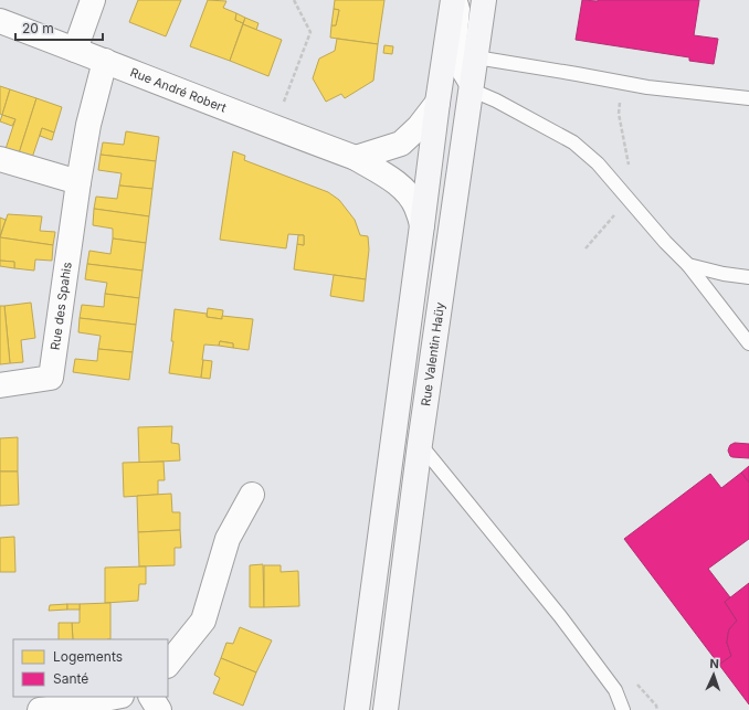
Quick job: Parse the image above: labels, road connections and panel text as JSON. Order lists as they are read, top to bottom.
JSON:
{
  "streets": {
    "street": ["Rue André Robert", "Rue des Spahis", "Rue Valentin Haüy"]
  },
  "crossings": [
    ["Rue André Robert", "Rue des Spahis"]
  ],
  "legend": ["Logements", "Santé"],
  "scale_bar": "20 m",
  "north": "top"
}
